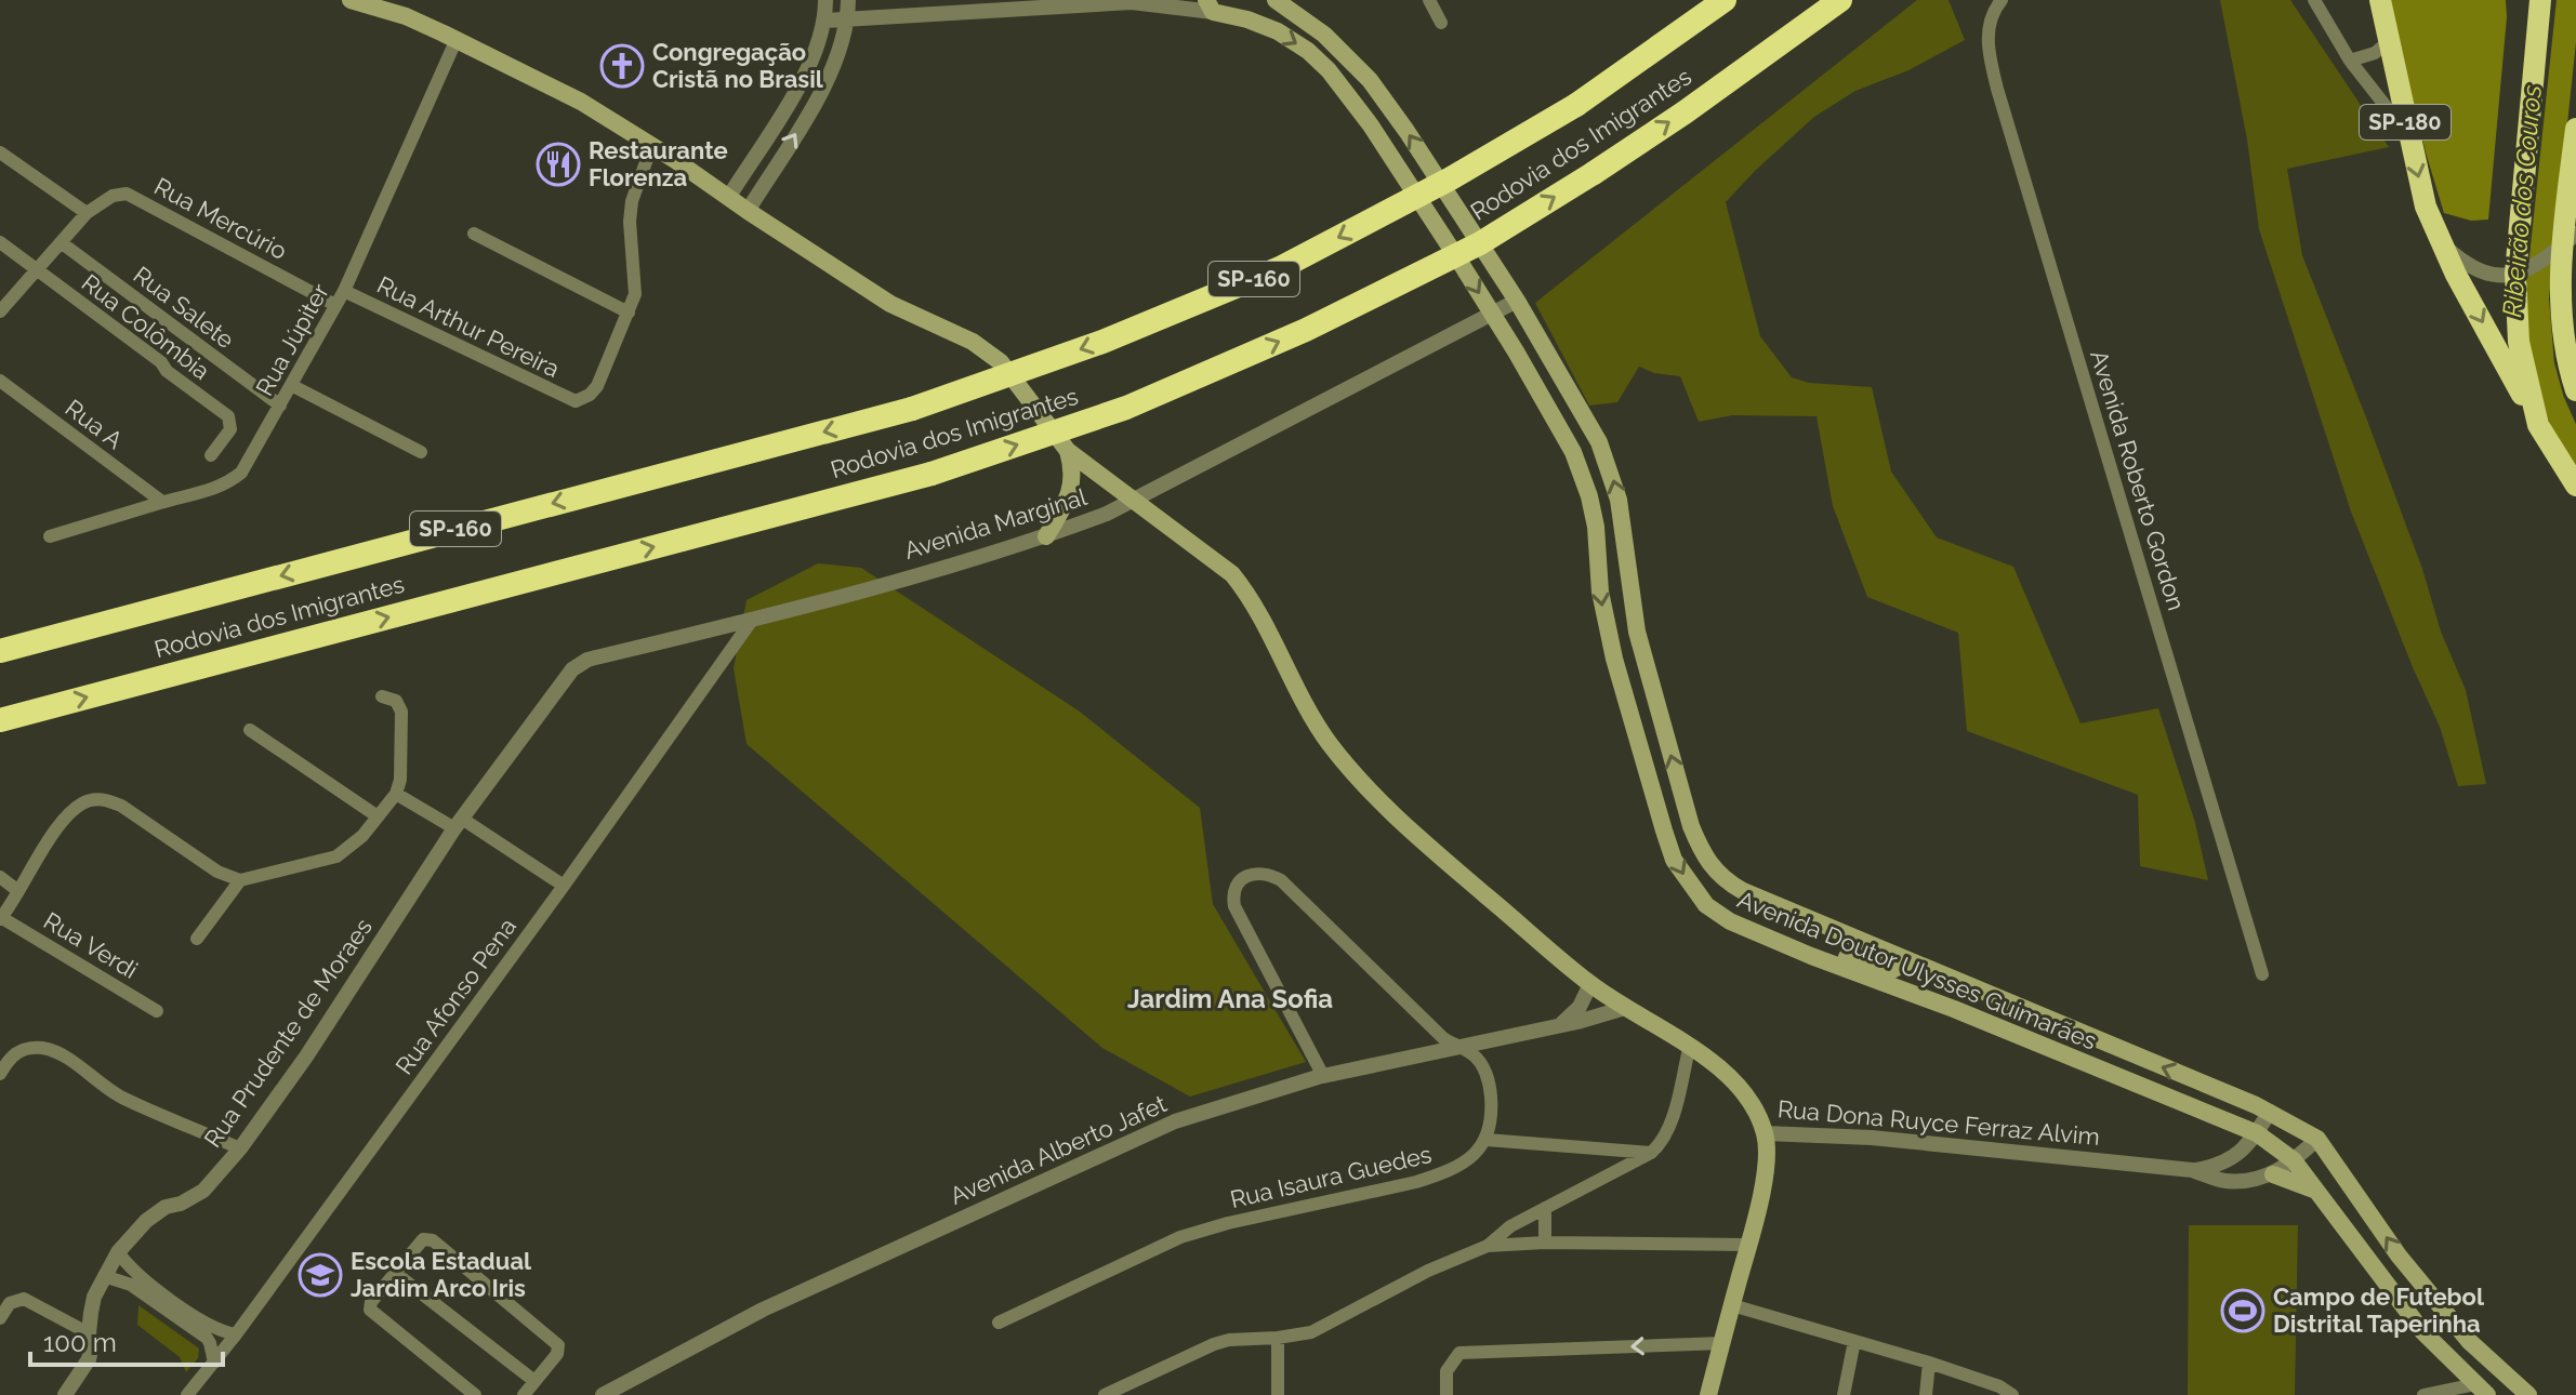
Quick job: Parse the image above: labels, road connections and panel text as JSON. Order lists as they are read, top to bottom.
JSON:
{
  "streets": {
    "highway": ["SP-180", "Rodovia dos Imigrantes", "SP-160"],
    "main road": ["Avenida Doutor Ulysses Guimarães", "Rua Dona Ruyce Ferraz Alvim"],
    "street": [
      "Rua Mercúrio",
      "Rua Salete",
      "Rua Colômbia",
      "Rua Arthur Pereira",
      "Rua Júpiter",
      "Rua A",
      "Avenida Roberto Gordon",
      "Avenida Marginal",
      "Rua Verdi",
      "Rua Afonso Pena",
      "Rua Prudente de Moraes",
      "Avenida Alberto Jafet",
      "Rua Isaura Guedes"
    ]
  },
  "crossings": [
    ["Rua Mercúrio", "Rua Júpiter"],
    ["Rua Salete", "Rua Júpiter"],
    ["Rua Arthur Pereira", "Rua Júpiter"],
    ["Rua Júpiter", "Rua A"],
    ["Rua Júpiter", "Rua Dona Ruyce Ferraz Alvim"],
    ["Avenida Marginal", "Avenida Doutor Ulysses Guimarães"],
    ["Avenida Marginal", "Rua Afonso Pena"],
    ["Avenida Marginal", "Rua Prudente de Moraes"],
    ["Avenida Marginal", "Rua Dona Ruyce Ferraz Alvim"],
    ["Avenida Doutor Ulysses Guimarães", "Rua Dona Ruyce Ferraz Alvim"],
    ["Rua Dona Ruyce Ferraz Alvim", "Avenida Alberto Jafet"]
  ],
  "districts": ["Jardim Ana Sofia"],
  "water": ["Ribeirão dos Couros"],
  "places": {
    "church": ["Congregação Cristã no Brasil"],
    "restaurant": ["Restaurante Florenza"],
    "school or university": ["Escola Estadual Jardim Arco Iris"],
    "sports": ["Campo de Futebol Distrital Taperinha"]
  },
  "scale_bar": "100 m"
}
